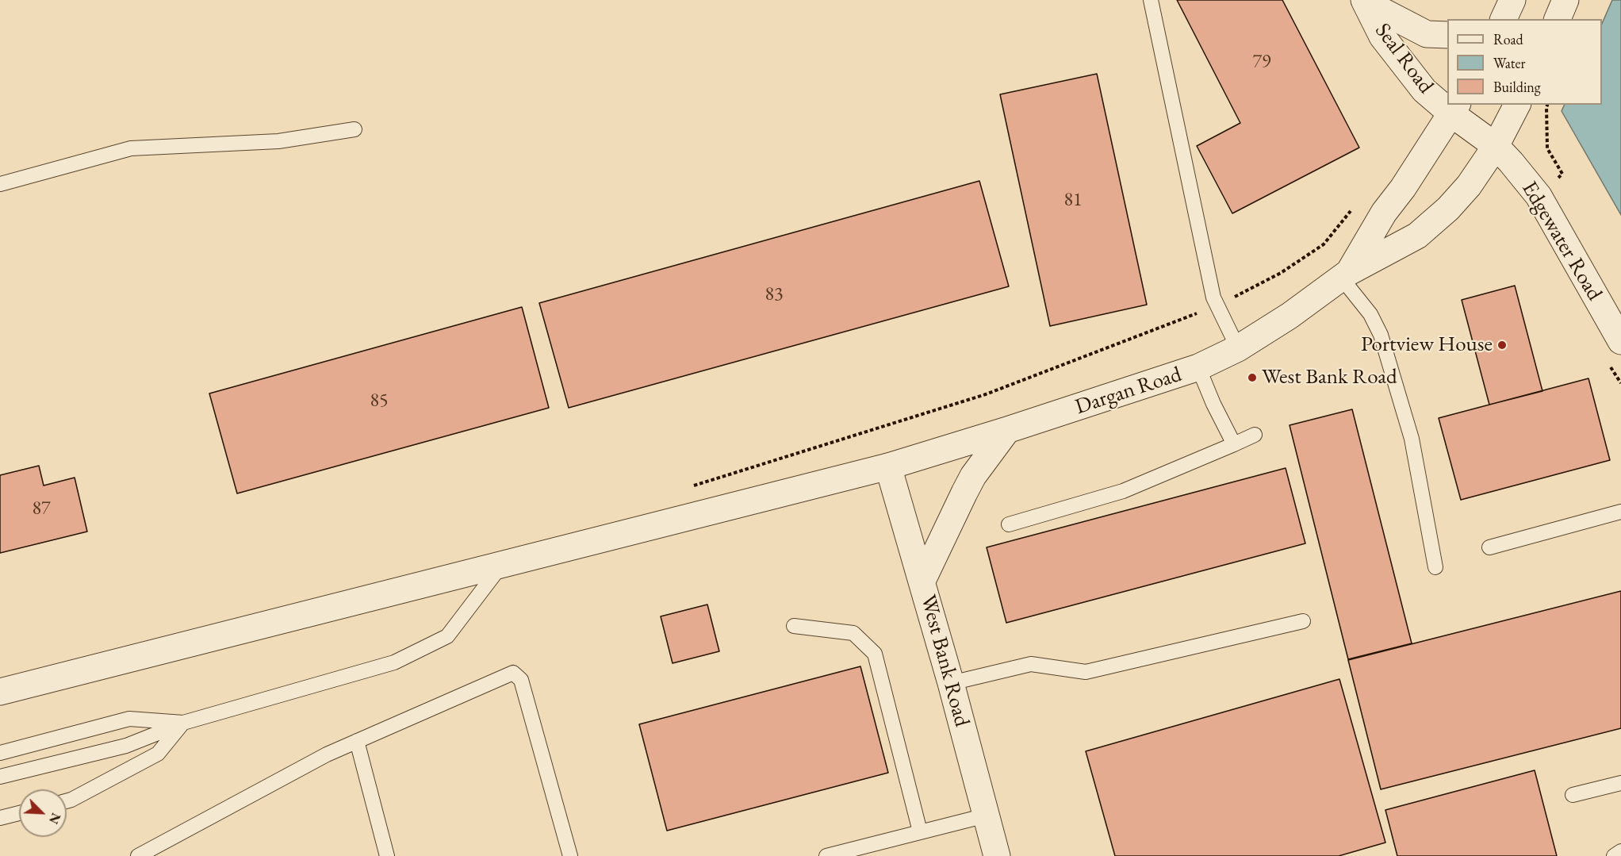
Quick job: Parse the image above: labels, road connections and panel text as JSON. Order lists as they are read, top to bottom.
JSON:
{
  "streets": {
    "street": [
      "Seal Road",
      "Edgewater Road",
      "Dargan Road",
      "West Bank Road"
    ]
  },
  "crossings": [
    ["Seal Road", "Edgewater Road"],
    ["Seal Road", "Dargan Road"],
    ["Edgewater Road", "Dargan Road"],
    ["Dargan Road", "West Bank Road"]
  ],
  "places": ["Portview House", "West Bank Road"],
  "house_numbers": [
    "79",
    "81",
    "83",
    "85",
    "87"
  ],
  "legend": ["Road", "Water", "Building"],
  "north": "bottom right"
}
